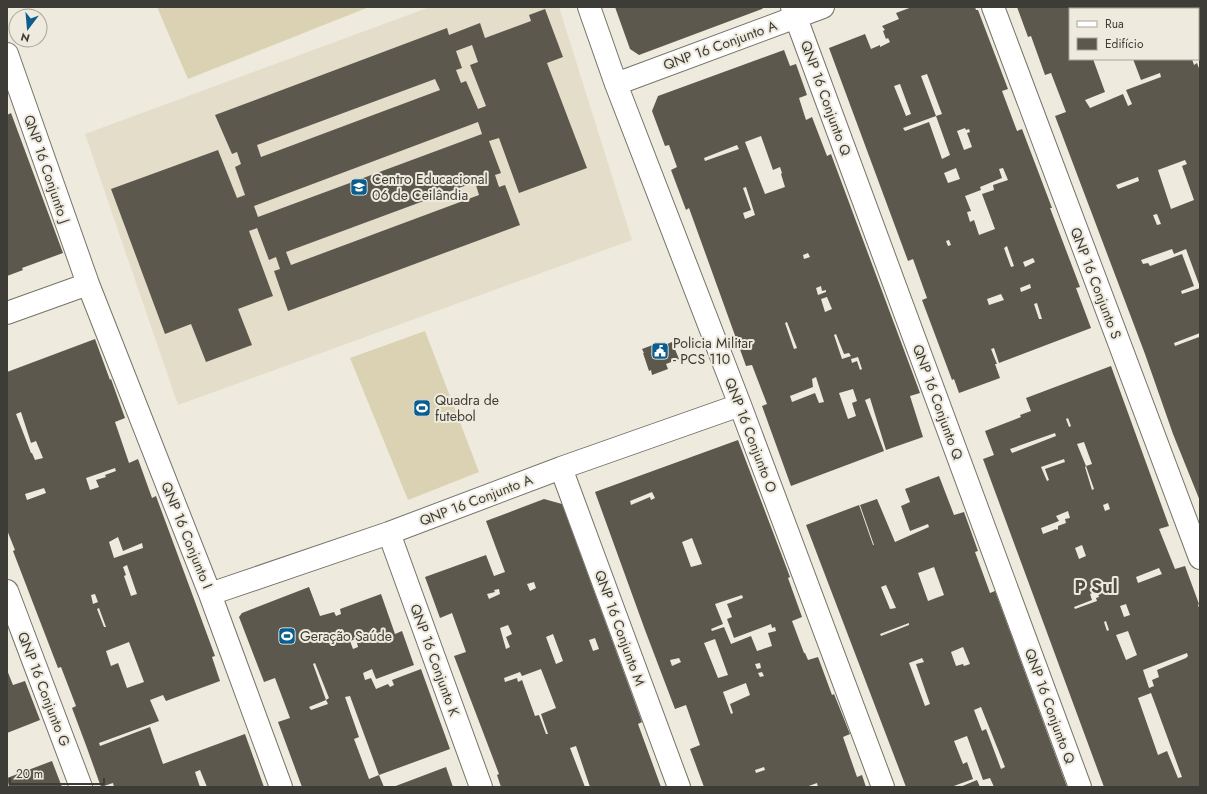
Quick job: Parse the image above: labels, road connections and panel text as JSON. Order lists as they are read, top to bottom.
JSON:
{
  "streets": {
    "street": [
      "QNP 16 Conjunto A",
      "QNP 16 Conjunto Q",
      "QNP 16 Conjunto J",
      "QNP 16 Conjunto S",
      "QNP 16 Conjunto O",
      "QNP 16 Conjunto I",
      "QNP 16 Conjunto M",
      "QNP 16 Conjunto K",
      "QNP 16 Conjunto G"
    ]
  },
  "crossings": [
    ["QNP 16 Conjunto A", "QNP 16 Conjunto Q"],
    ["QNP 16 Conjunto A", "QNP 16 Conjunto O"],
    ["QNP 16 Conjunto A", "QNP 16 Conjunto I"],
    ["QNP 16 Conjunto A", "QNP 16 Conjunto M"],
    ["QNP 16 Conjunto A", "QNP 16 Conjunto K"],
    ["QNP 16 Conjunto J", "QNP 16 Conjunto I"]
  ],
  "districts": ["P Sul"],
  "places": {
    "school or university": ["Centro Educacional 06 de Ceilândia"],
    "public building": ["Policia Militar - PCS 110"],
    "sports": ["Quadra de futebol", "Geração Saúde"]
  },
  "legend": ["Rua", "Edifício"],
  "scale_bar": "20 m",
  "north": "bottom"
}
